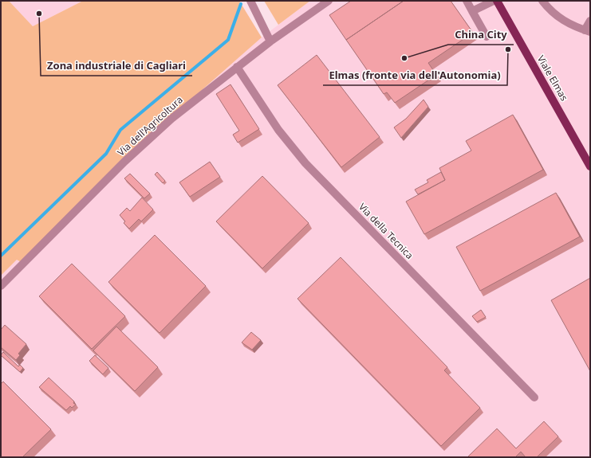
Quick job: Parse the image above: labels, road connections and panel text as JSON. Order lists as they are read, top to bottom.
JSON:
{
  "streets": {
    "main road": ["Viale Elmas"],
    "street": ["Via dell'Agricoltura", "Via della Tecnica"]
  },
  "crossings": [
    ["Via dell'Agricoltura", "Via della Tecnica"]
  ],
  "places": ["Zona industriale di Cagliari", "Elmas (fronte via dell'Autonomia)", "China City"]
}
